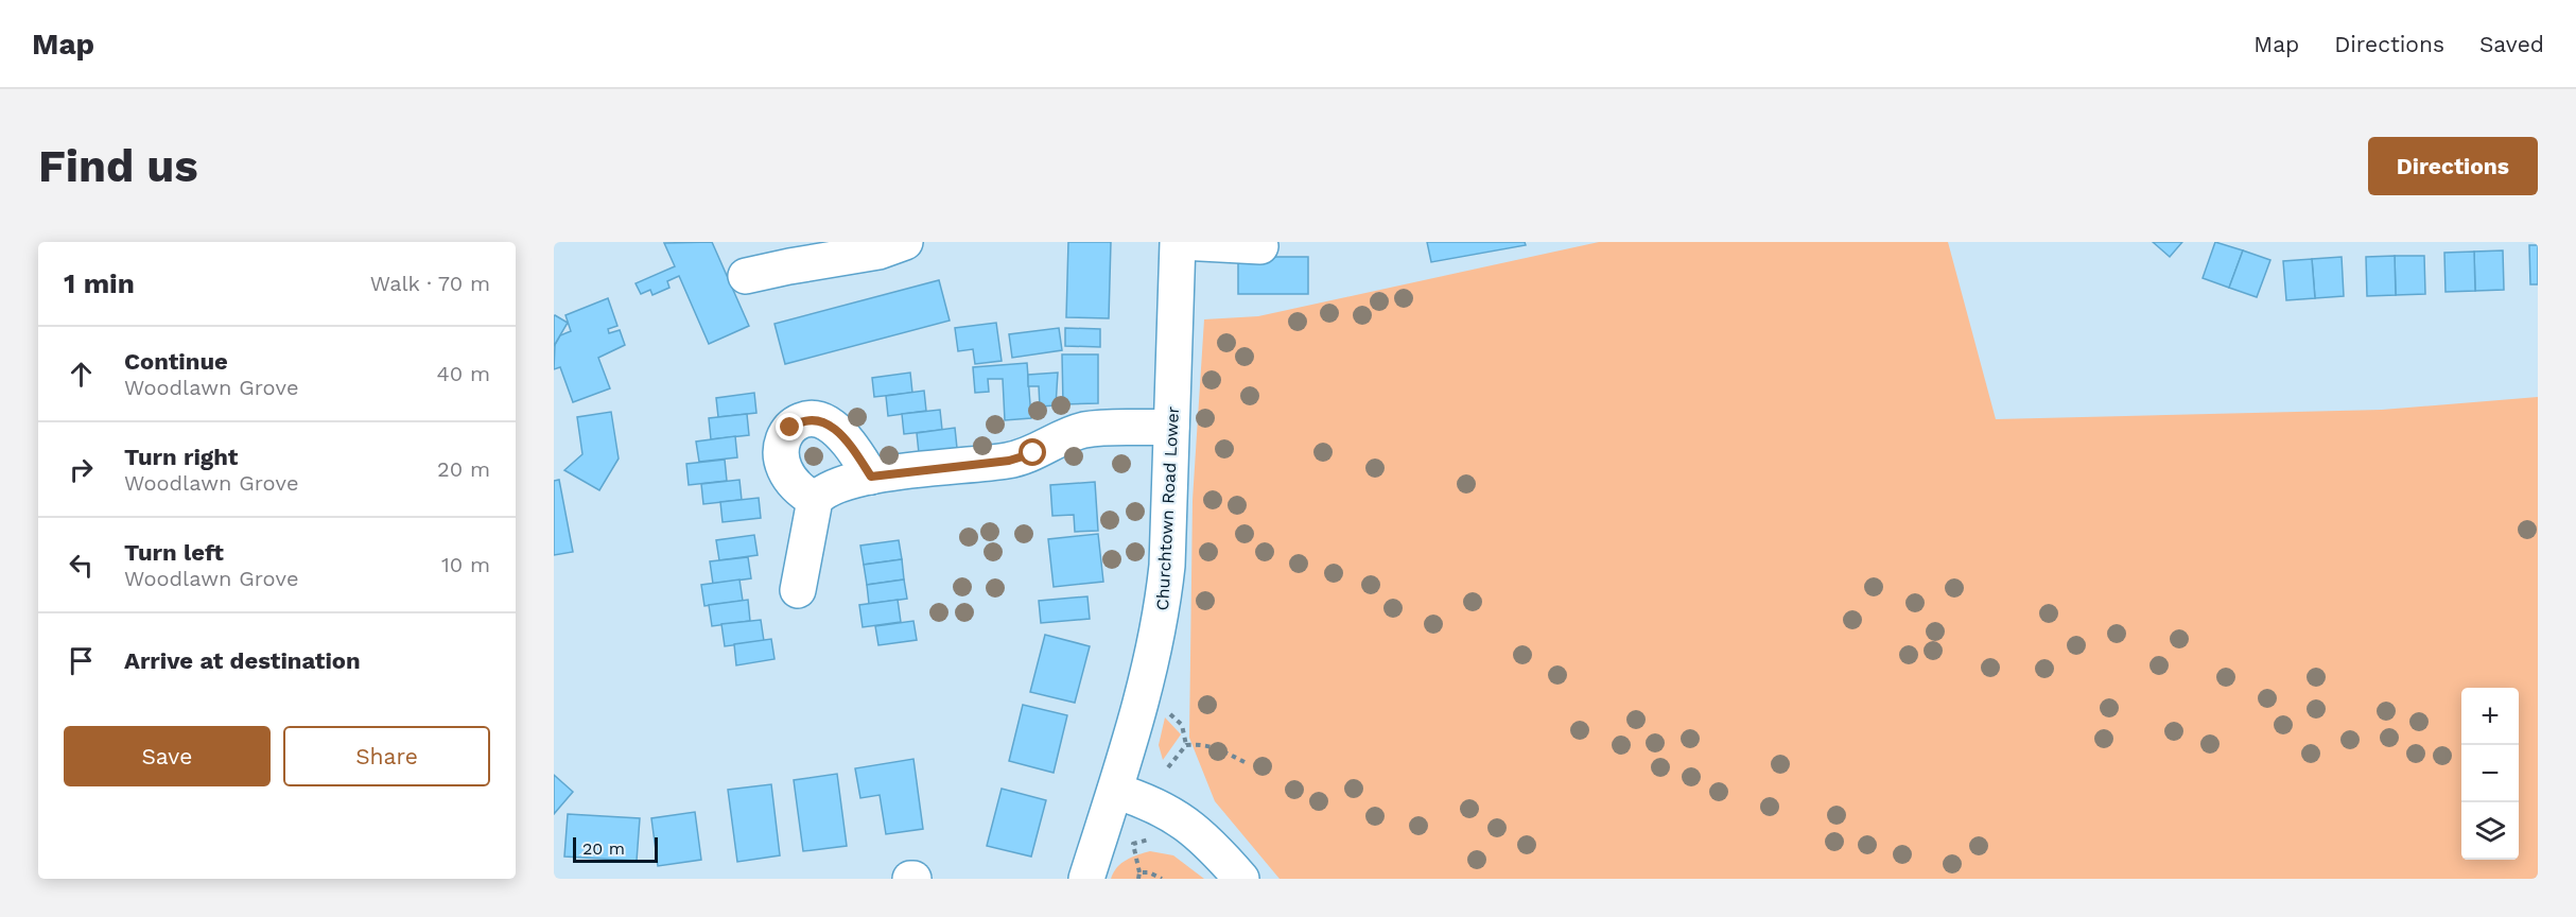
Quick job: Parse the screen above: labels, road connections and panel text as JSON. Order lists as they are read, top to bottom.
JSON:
{
  "streets": {
    "street": ["Churchtown Road Lower"]
  },
  "scale_bar": "20 m",
  "page": {
    "header": "Map",
    "nav": ["Map", "Directions", "Saved"],
    "buttons": [
      "Directions",
      ["Save", "Share"]
    ],
    "title": "Find us",
    "heading": ["1 min", "Walk · 70 m"],
    "list": [
      ["Continue", "Woodlawn Grove", "40 m"],
      ["Turn right", "Woodlawn Grove", "20 m"],
      ["Turn left", "Woodlawn Grove", "10 m"],
      "Arrive at destination"
    ],
    "map_buttons": ["+", "−"],
    "scale": "20 m"
  }
}
